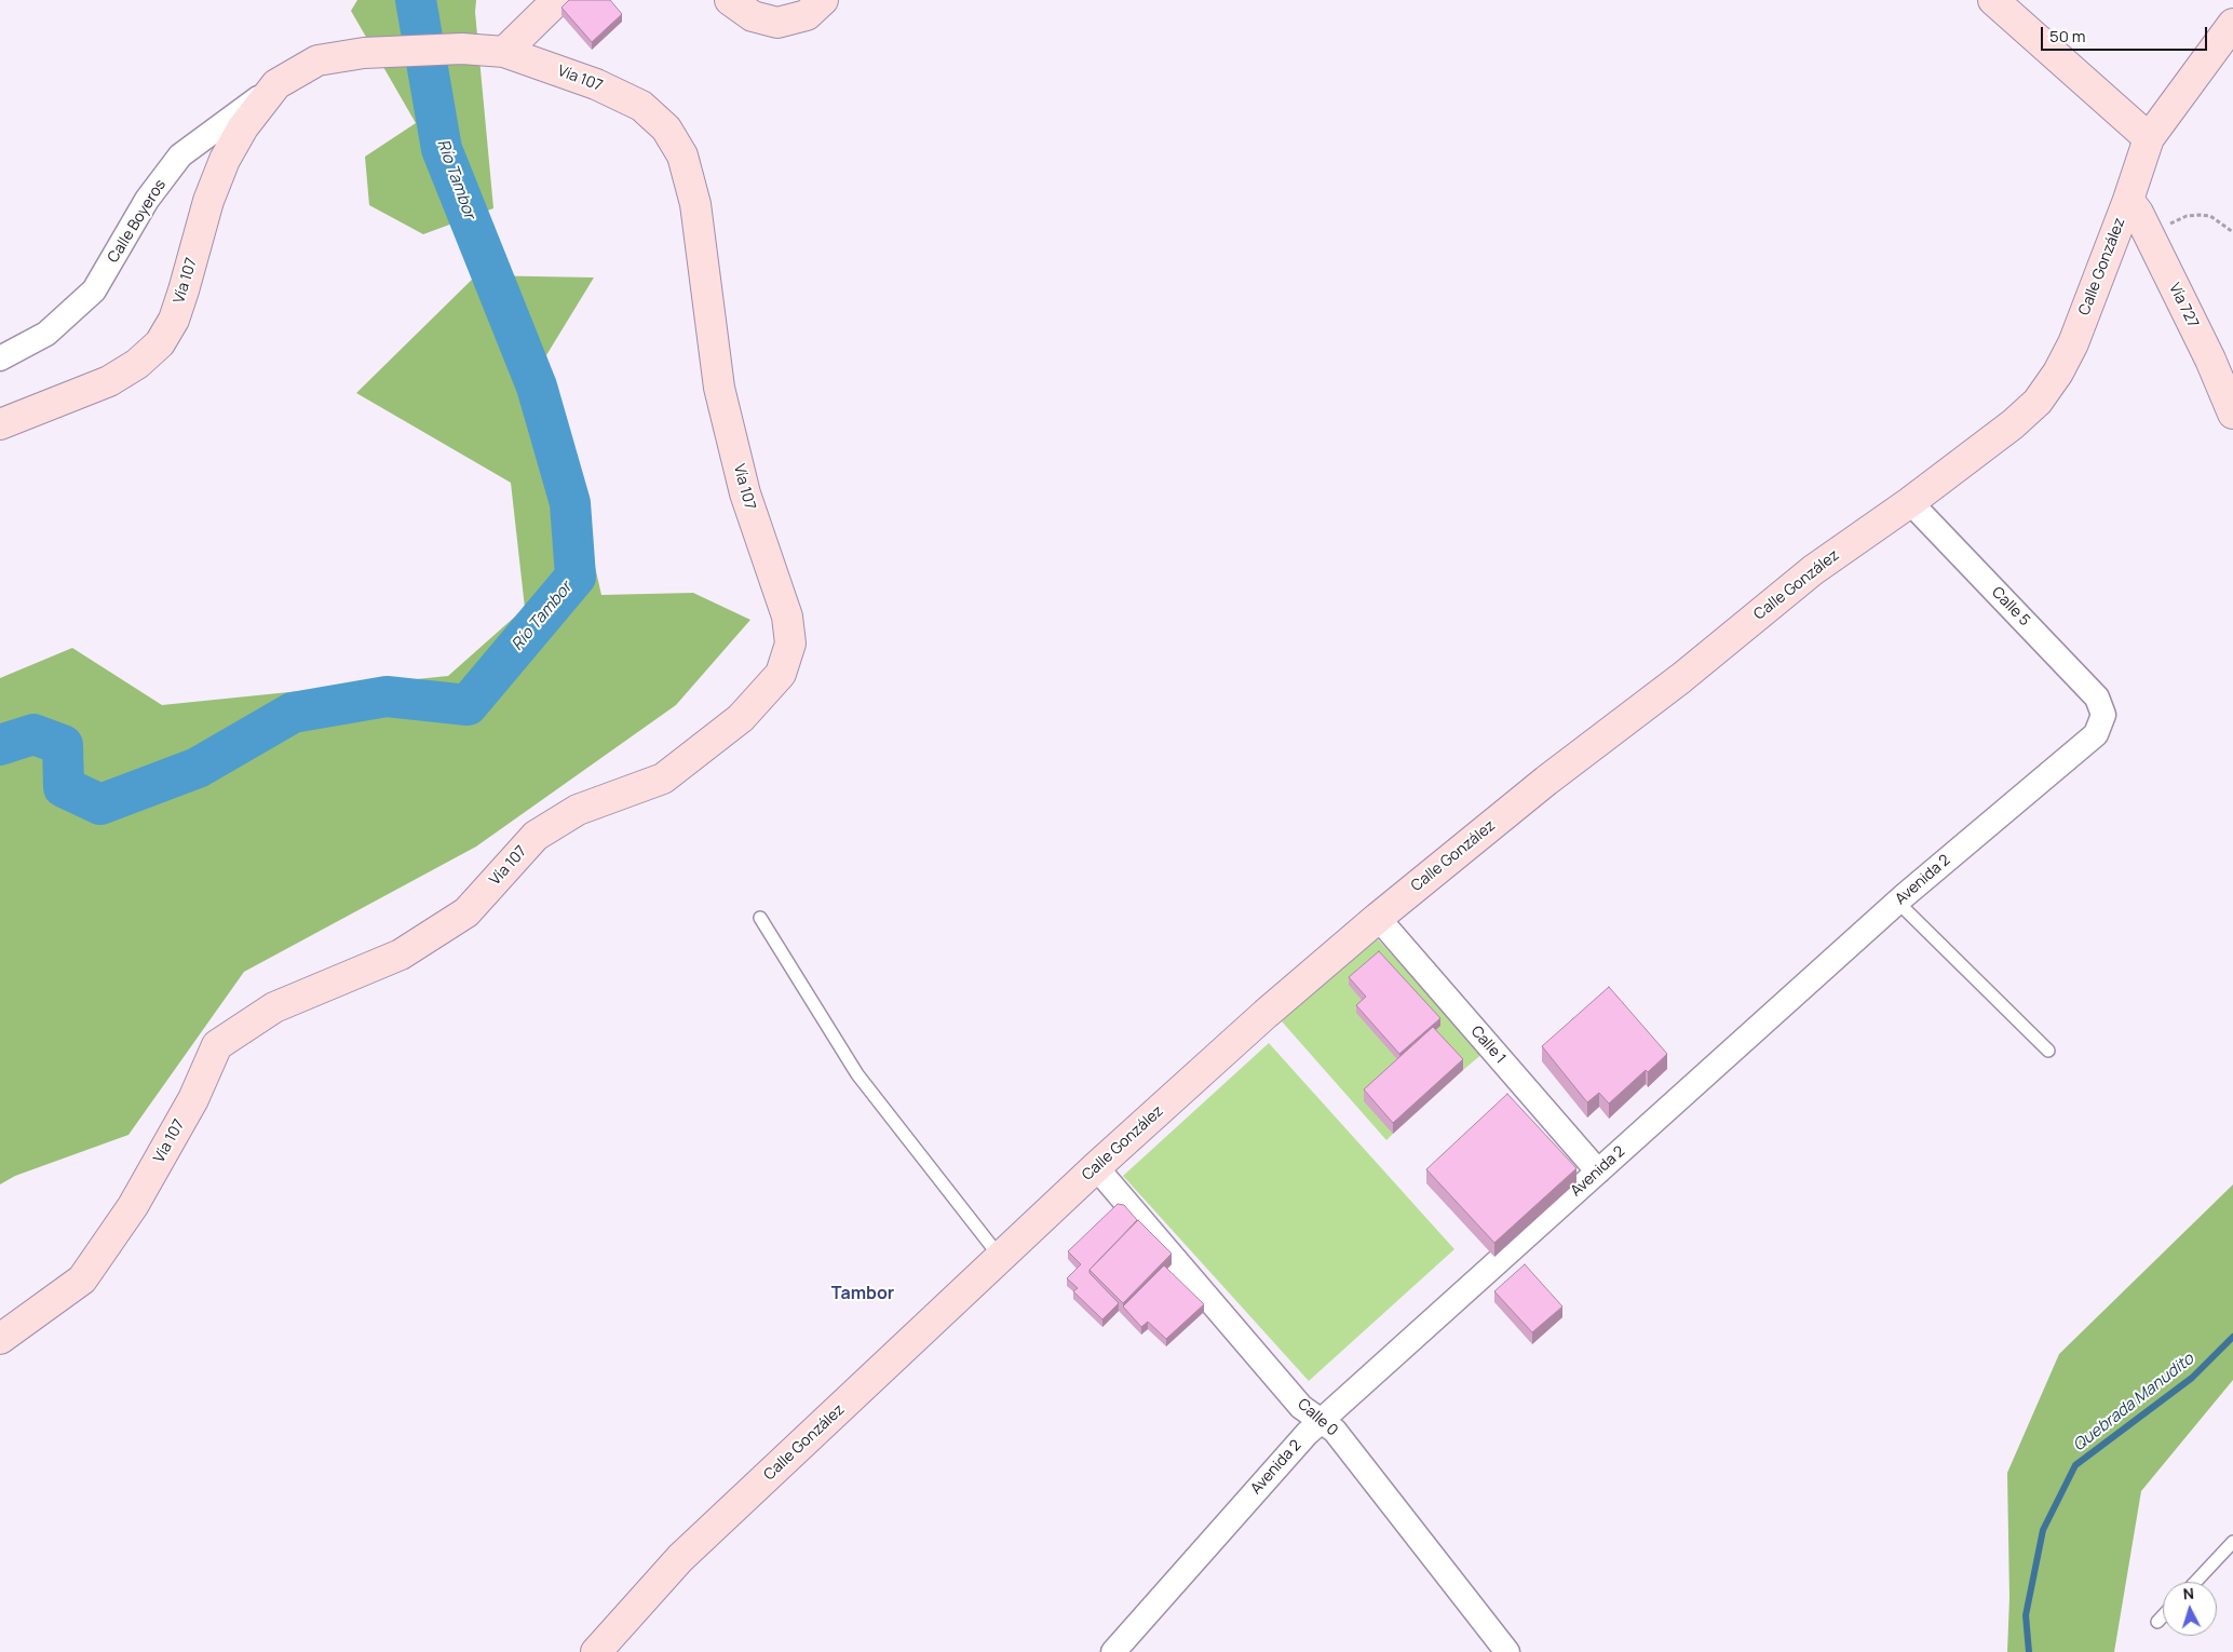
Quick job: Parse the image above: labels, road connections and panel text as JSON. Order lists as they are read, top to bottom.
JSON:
{
  "streets": {
    "street": [
      "Vía 107",
      "Calle Boyeros",
      "Calle González",
      "Vía 727",
      "Calle 5",
      "Avenida 2",
      "Calle 1",
      "Calle 0"
    ]
  },
  "crossings": [
    ["Vía 107", "Calle Boyeros"],
    ["Calle González", "Vía 727"],
    ["Calle González", "Calle 5"],
    ["Calle González", "Calle 1"],
    ["Calle González", "Calle 0"],
    ["Calle 5", "Avenida 2"],
    ["Avenida 2", "Calle 1"],
    ["Avenida 2", "Calle 0"]
  ],
  "districts": ["Tambor"],
  "water": ["Río Tambor", "Quebrada Manudito"],
  "scale_bar": "50 m",
  "north": "top"
}
